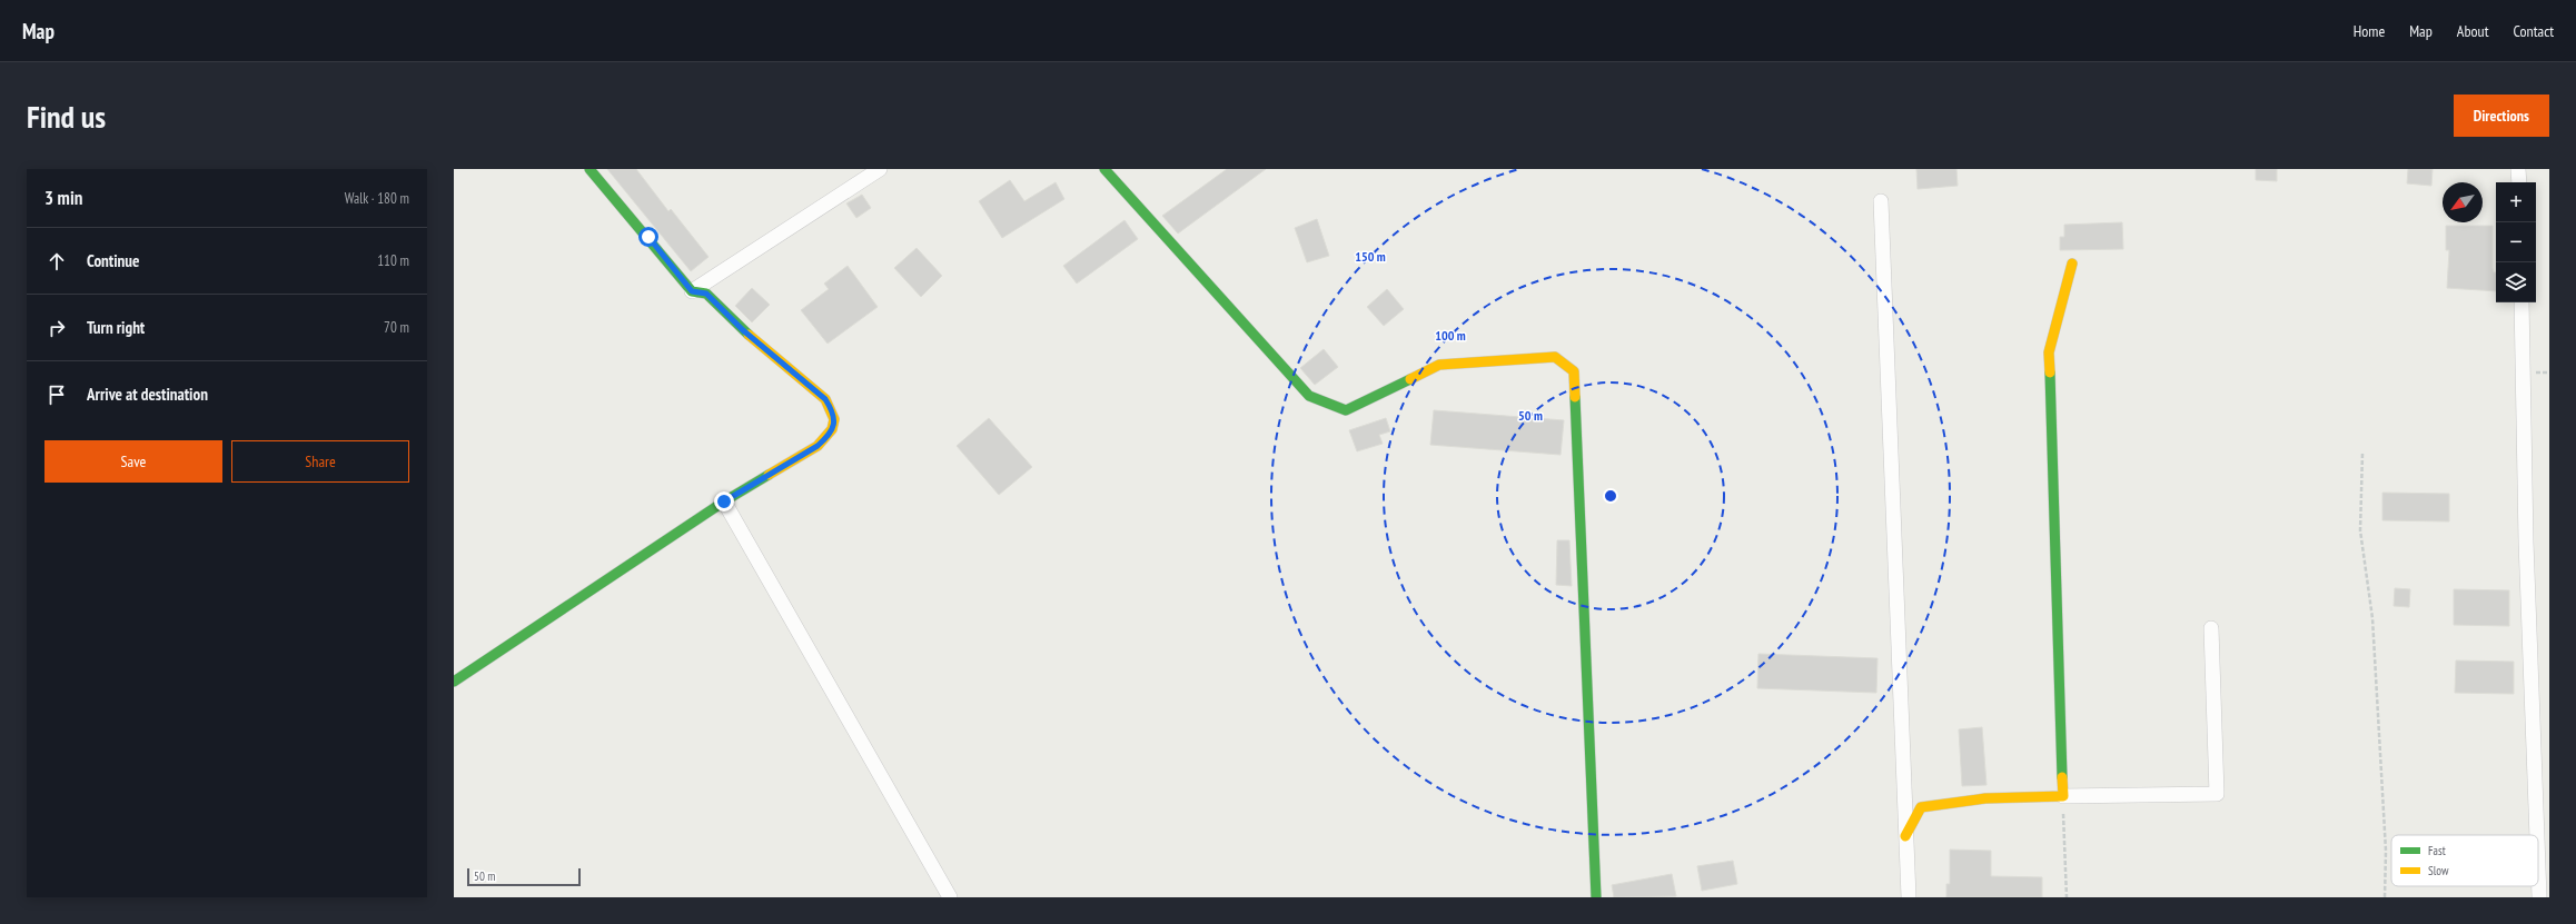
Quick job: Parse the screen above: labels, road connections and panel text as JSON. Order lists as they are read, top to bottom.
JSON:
{
  "legend": ["Fast", "Slow"],
  "scale_bar": "50 m",
  "north": "bottom left",
  "page": {
    "header": "Map",
    "nav": [
      "Home",
      "Map",
      "About",
      "Contact"
    ],
    "buttons": [
      "Directions",
      ["Save", "Share"]
    ],
    "title": "Find us",
    "heading": ["3 min", "Walk · 180 m"],
    "map_buttons": ["+", "−"],
    "list": [
      ["Continue", "110 m"],
      ["Turn right", "70 m"],
      "Arrive at destination"
    ],
    "scale": "50 m"
  },
  "rings": ["150 m", "100 m", "50 m"]
}
